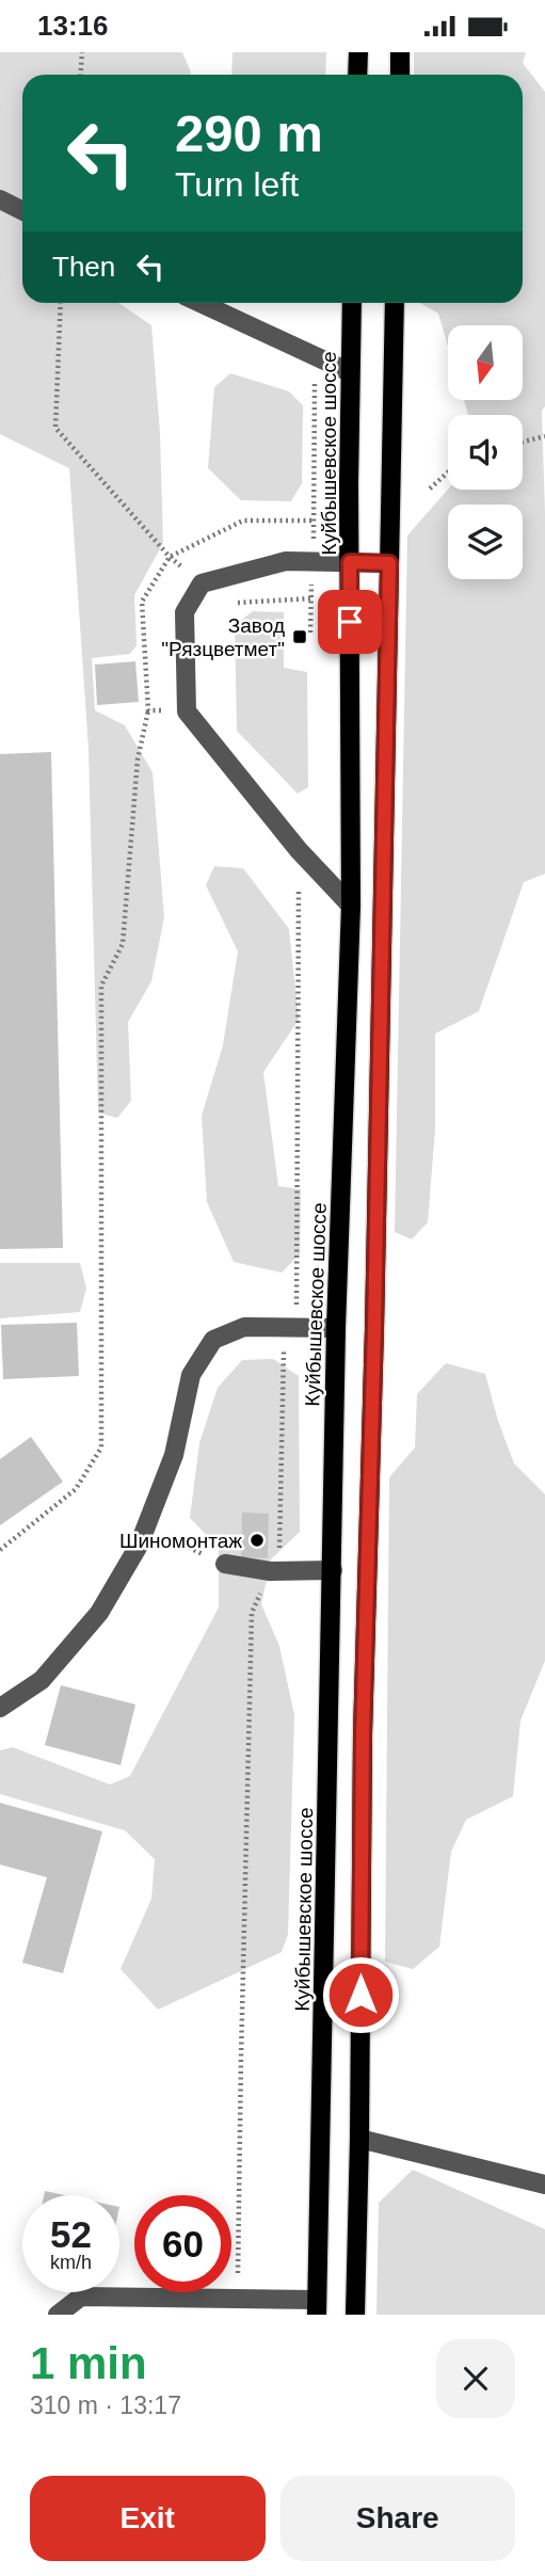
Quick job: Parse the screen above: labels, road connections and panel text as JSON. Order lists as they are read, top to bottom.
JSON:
{
  "streets": {
    "main road": ["Куйбышевское шоссе"]
  },
  "places": {
    "transit": ["Завод \"Рязцветмет\""],
    "other": ["Шиномонтаж"]
  },
  "north": "bottom",
  "page": {
    "status": "13:16",
    "turn": ["290 m", "Turn left"],
    "then": "Then",
    "speed": "52 km/h",
    "limit": "60",
    "heading": ["1 min", "310 m · 13:17"],
    "buttons": ["Exit", "Share"]
  }
}
